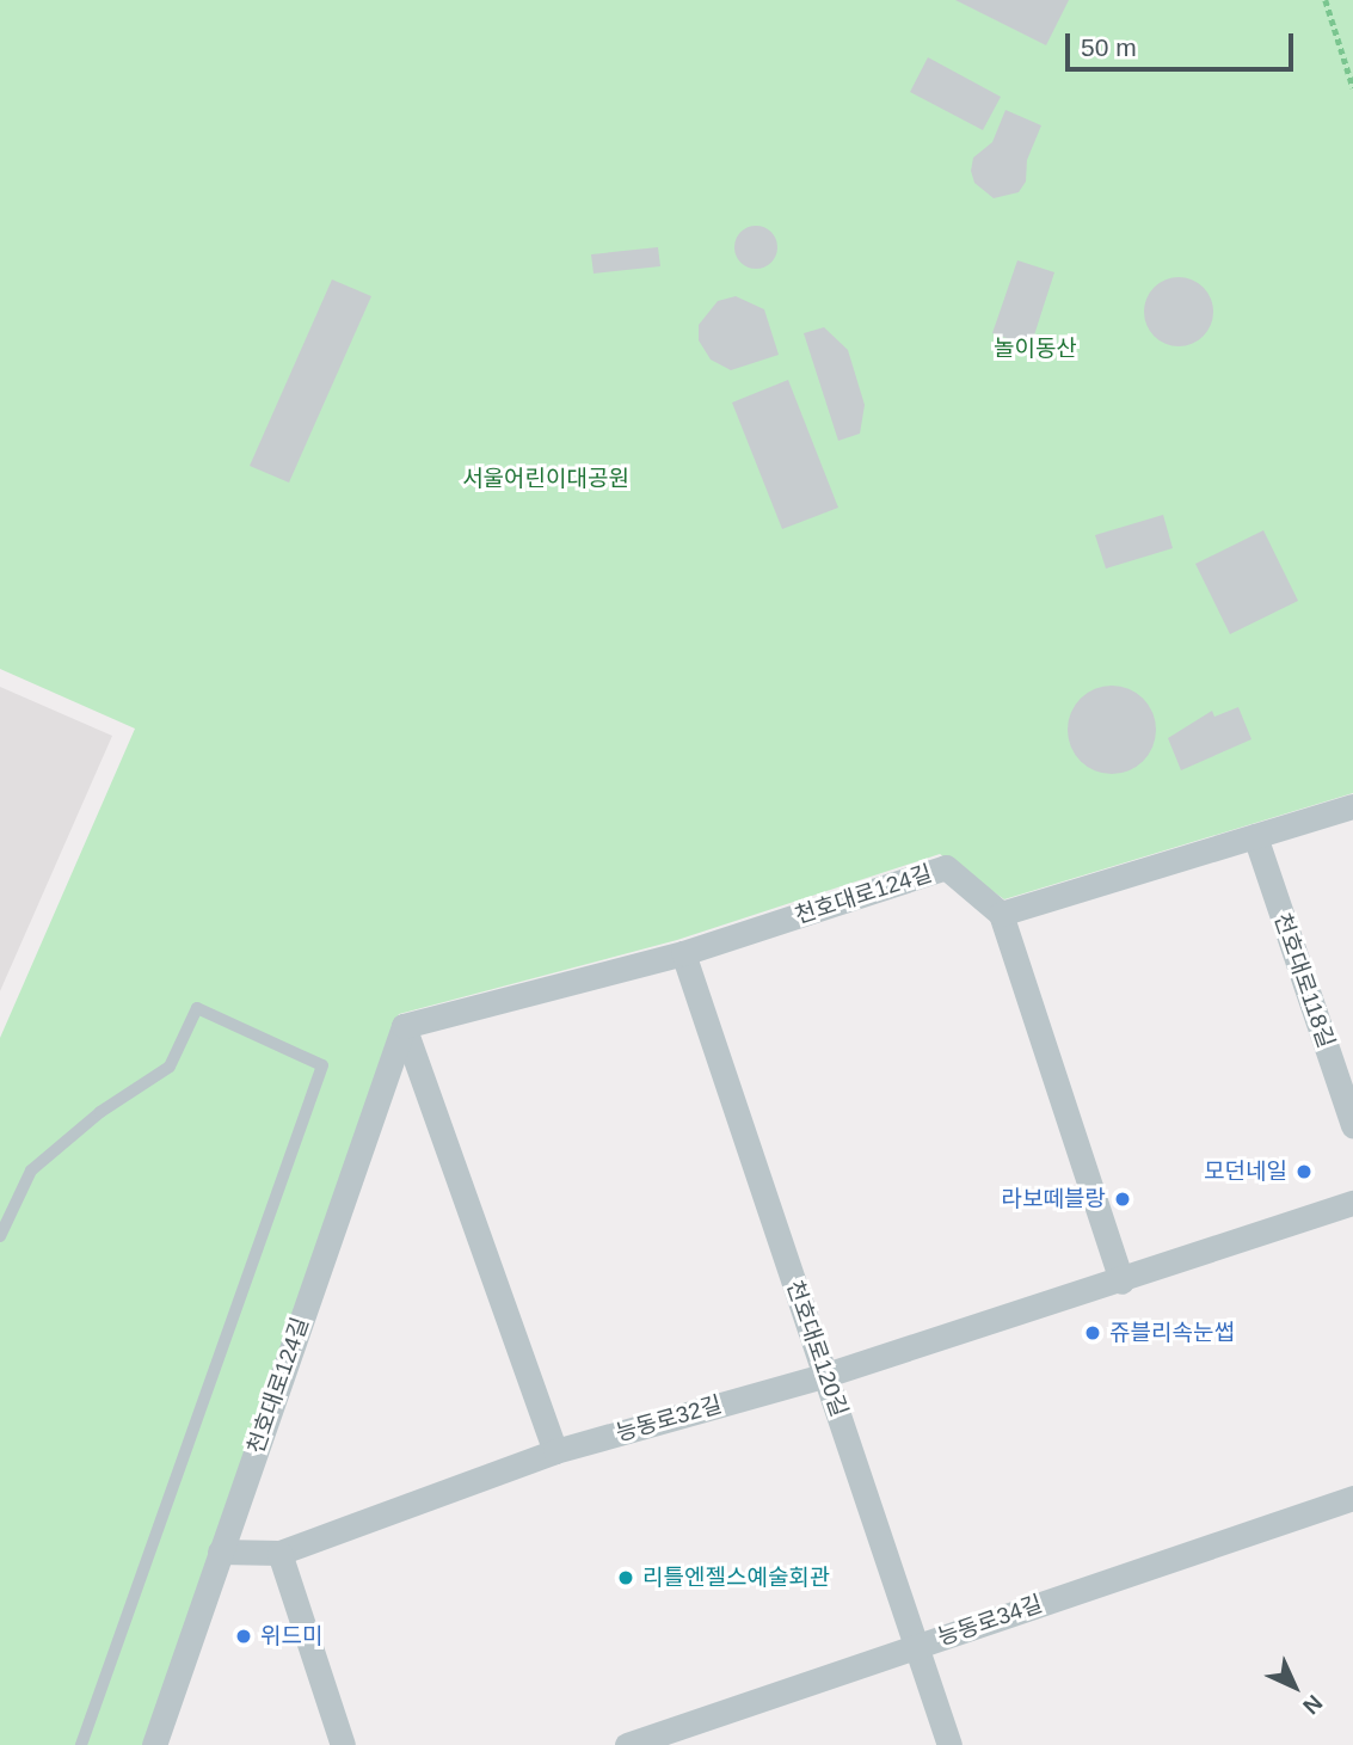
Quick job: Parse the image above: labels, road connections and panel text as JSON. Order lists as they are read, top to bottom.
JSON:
{
  "streets": {
    "street": [
      "천호대로124길",
      "천호대로118길",
      "천호대로120길",
      "능동로32길",
      "능동로34길"
    ]
  },
  "crossings": [
    ["천호대로124길", "천호대로120길"],
    ["천호대로124길", "능동로32길"],
    ["천호대로120길", "능동로32길"],
    ["천호대로120길", "능동로34길"]
  ],
  "parks": ["놀이동산", "서울어린이대공원"],
  "places": [
    "모던네일",
    "라보떼블랑",
    "쥬블리속눈썹",
    "리틀엔젤스예술회관",
    "위드미"
  ],
  "scale_bar": "50 m",
  "north": "bottom right"
}
